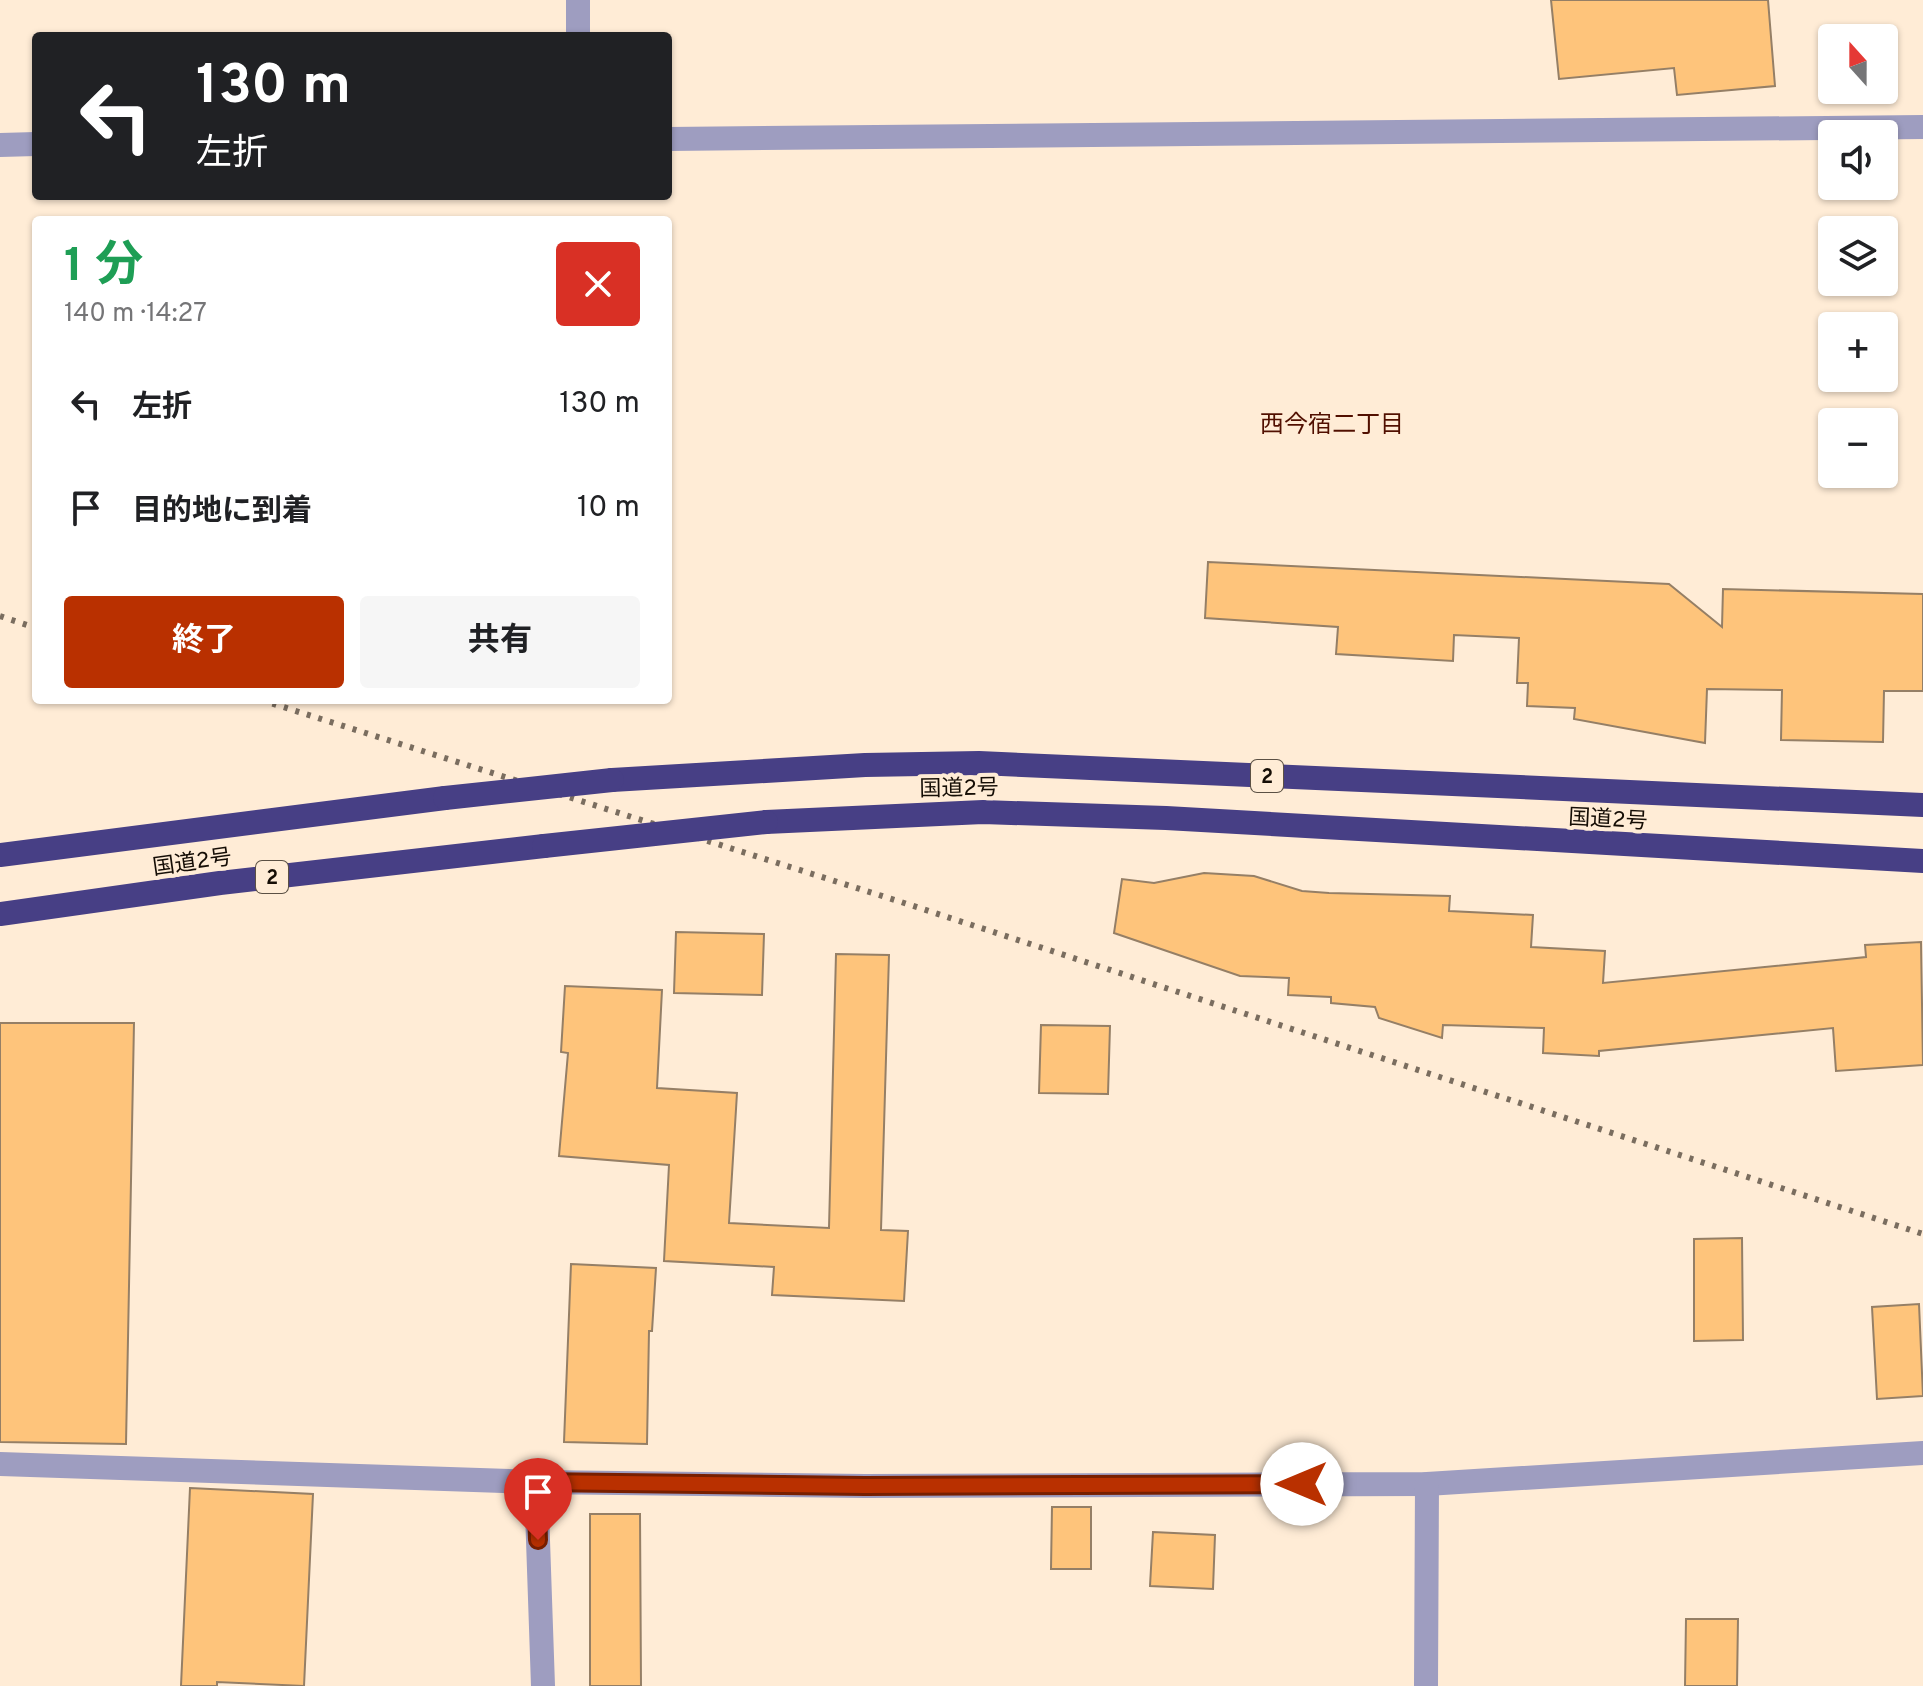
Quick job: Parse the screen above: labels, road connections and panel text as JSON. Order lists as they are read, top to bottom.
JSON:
{
  "streets": {
    "highway": ["2", "国道2号"]
  },
  "districts": ["西今宿二丁目"],
  "north": "top",
  "page": {
    "map_buttons": ["+", "−"],
    "turn": ["130 m", "左折"],
    "heading": ["1 分", "140 m · 14:27"],
    "list": [
      {
        "name": "左折",
        "value": "130 m"
      },
      {
        "name": "目的地に到着",
        "value": "10 m"
      }
    ],
    "buttons": ["終了", "共有"]
  }
}
